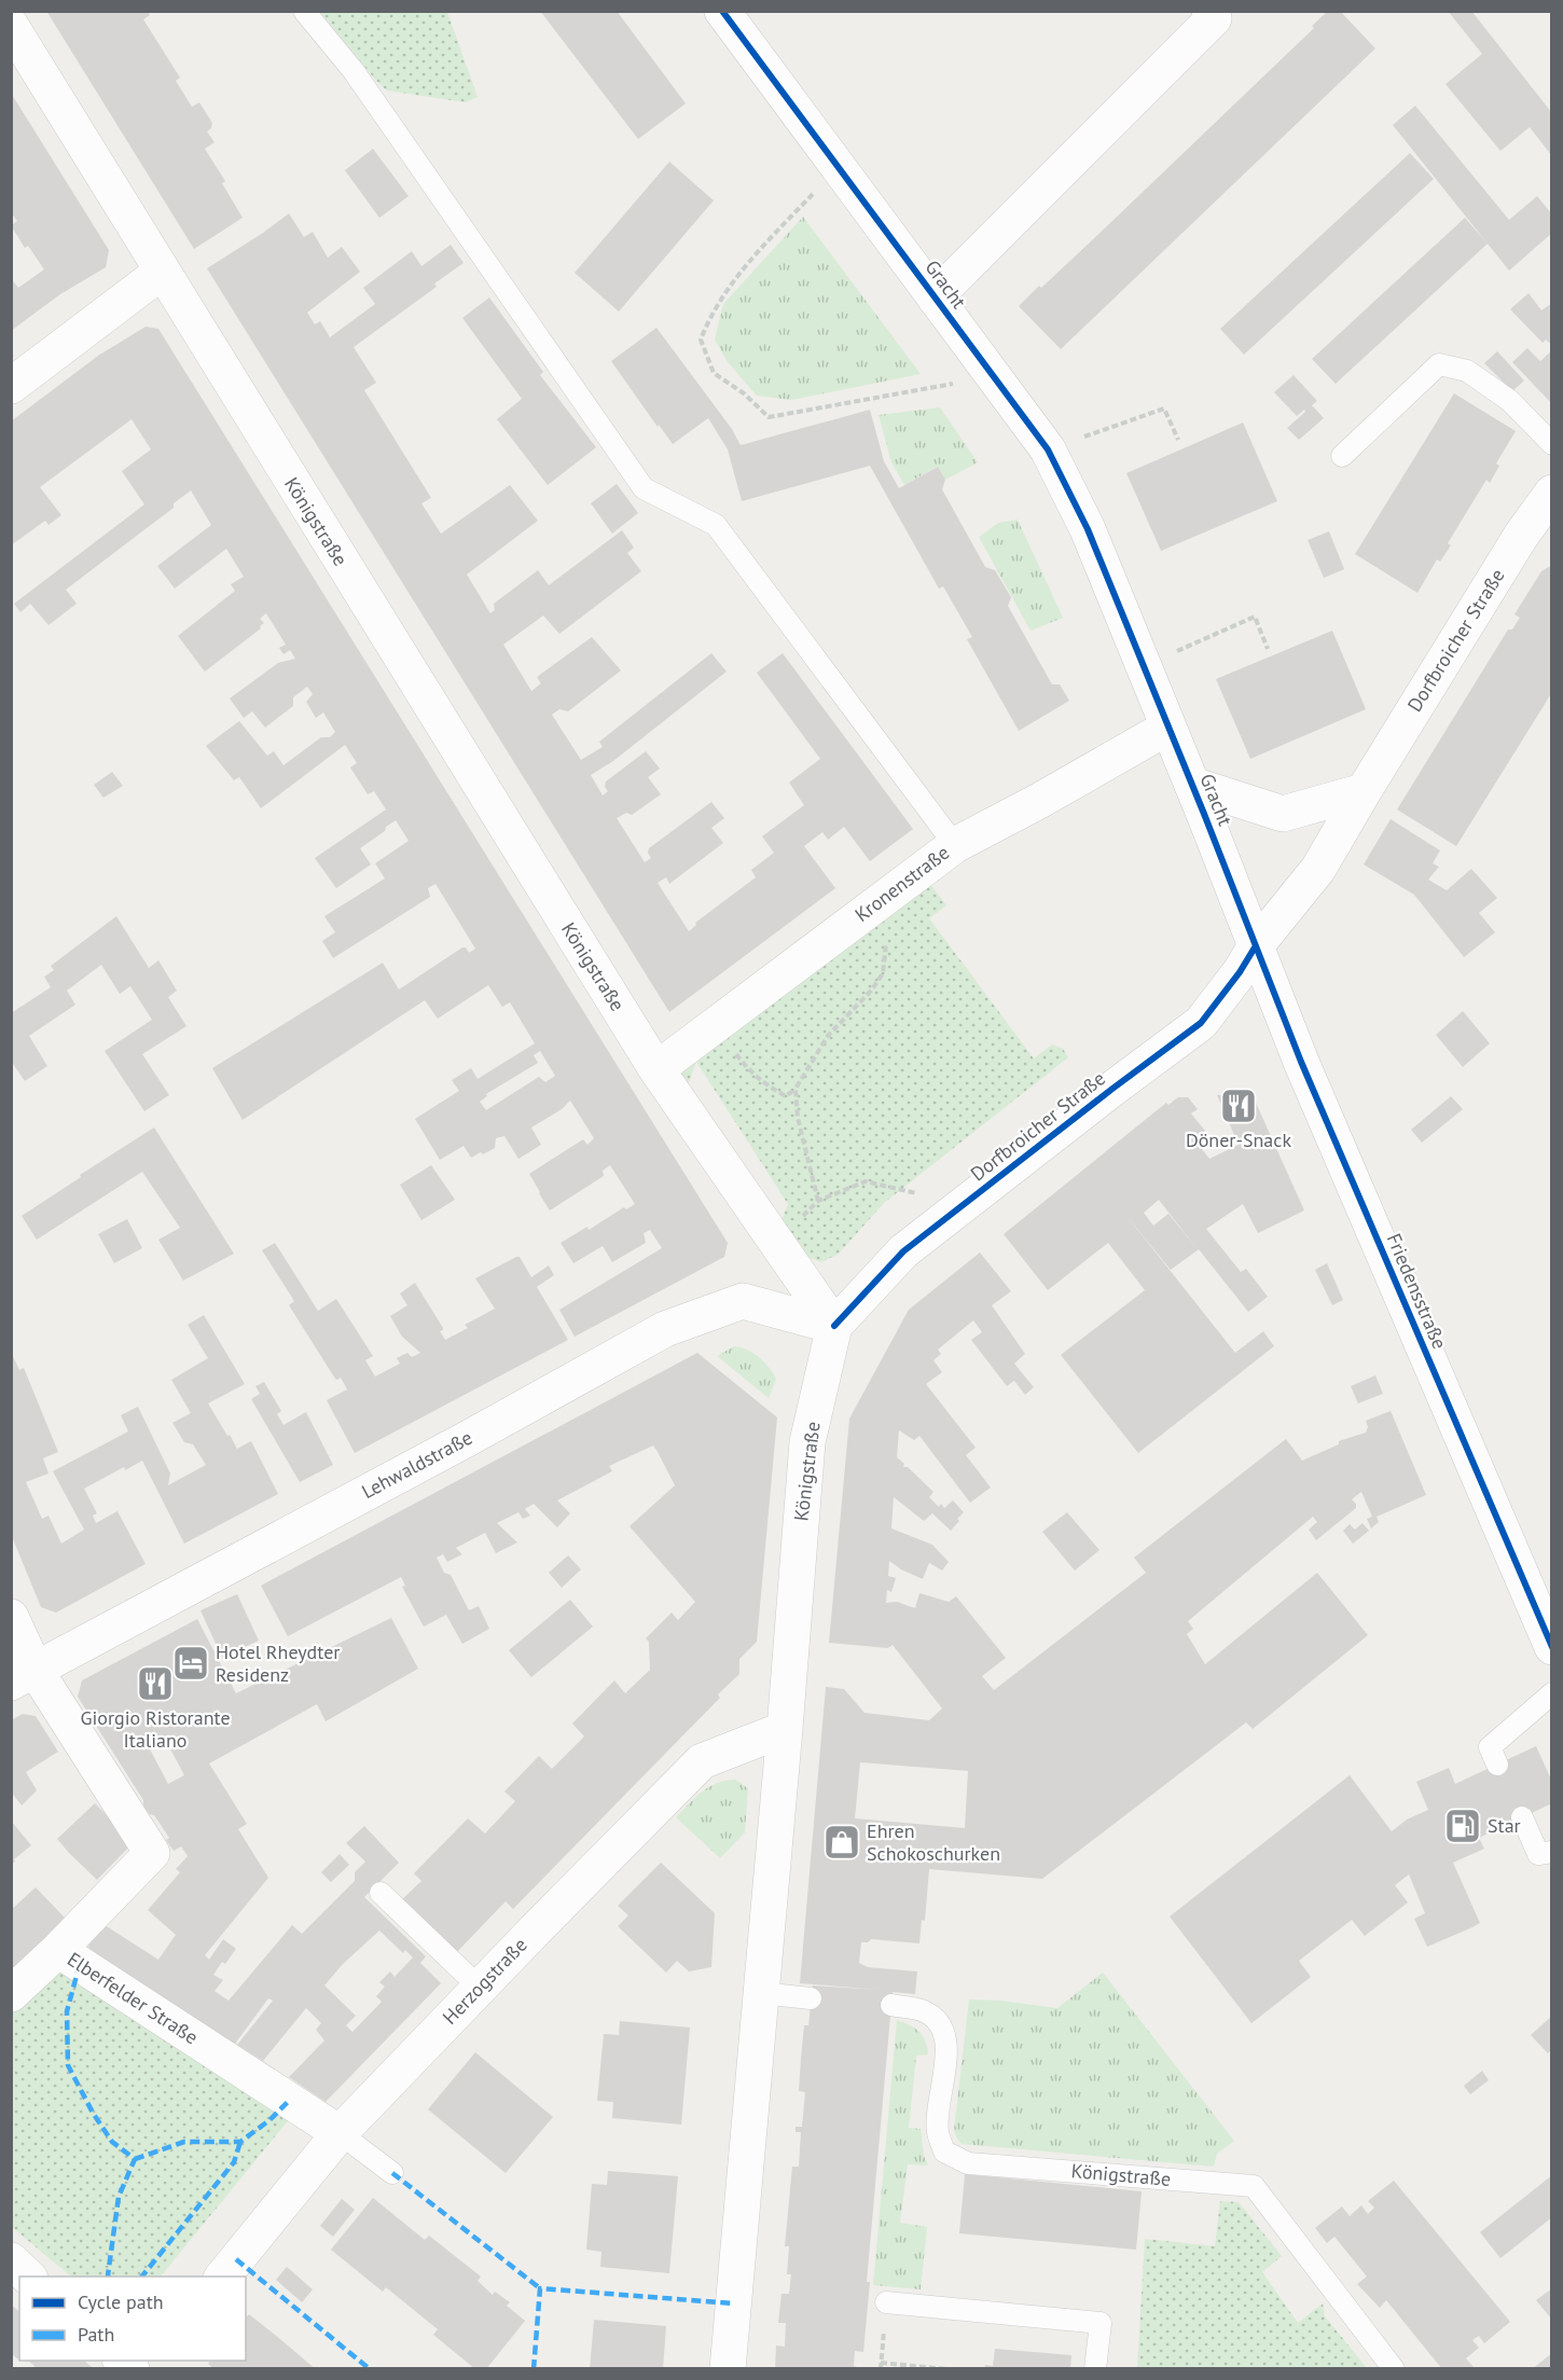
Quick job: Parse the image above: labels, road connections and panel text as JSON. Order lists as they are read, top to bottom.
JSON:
{
  "streets": {
    "street": [
      "Gracht",
      "Königstraße",
      "Dorfbroicher Straße",
      "Kronenstraße",
      "Friedensstraße",
      "Lehwaldstraße",
      "Herzogstraße",
      "Elberfelder Straße"
    ]
  },
  "crossings": [
    ["Gracht", "Dorfbroicher Straße"],
    ["Gracht", "Kronenstraße"],
    ["Gracht", "Friedensstraße"],
    ["Königstraße", "Dorfbroicher Straße"],
    ["Königstraße", "Kronenstraße"],
    ["Königstraße", "Lehwaldstraße"],
    ["Königstraße", "Herzogstraße"],
    ["Dorfbroicher Straße", "Friedensstraße"],
    ["Dorfbroicher Straße", "Lehwaldstraße"],
    ["Lehwaldstraße", "Elberfelder Straße"],
    ["Herzogstraße", "Elberfelder Straße"]
  ],
  "places": {
    "restaurant": ["Döner-Snack", "Giorgio Ristorante Italiano"],
    "hotel": ["Hotel Rheydter Residenz"],
    "fuel station": ["Star"],
    "shop": ["Ehren Schokoschurken"]
  },
  "legend": ["Cycle path", "Path"]
}
